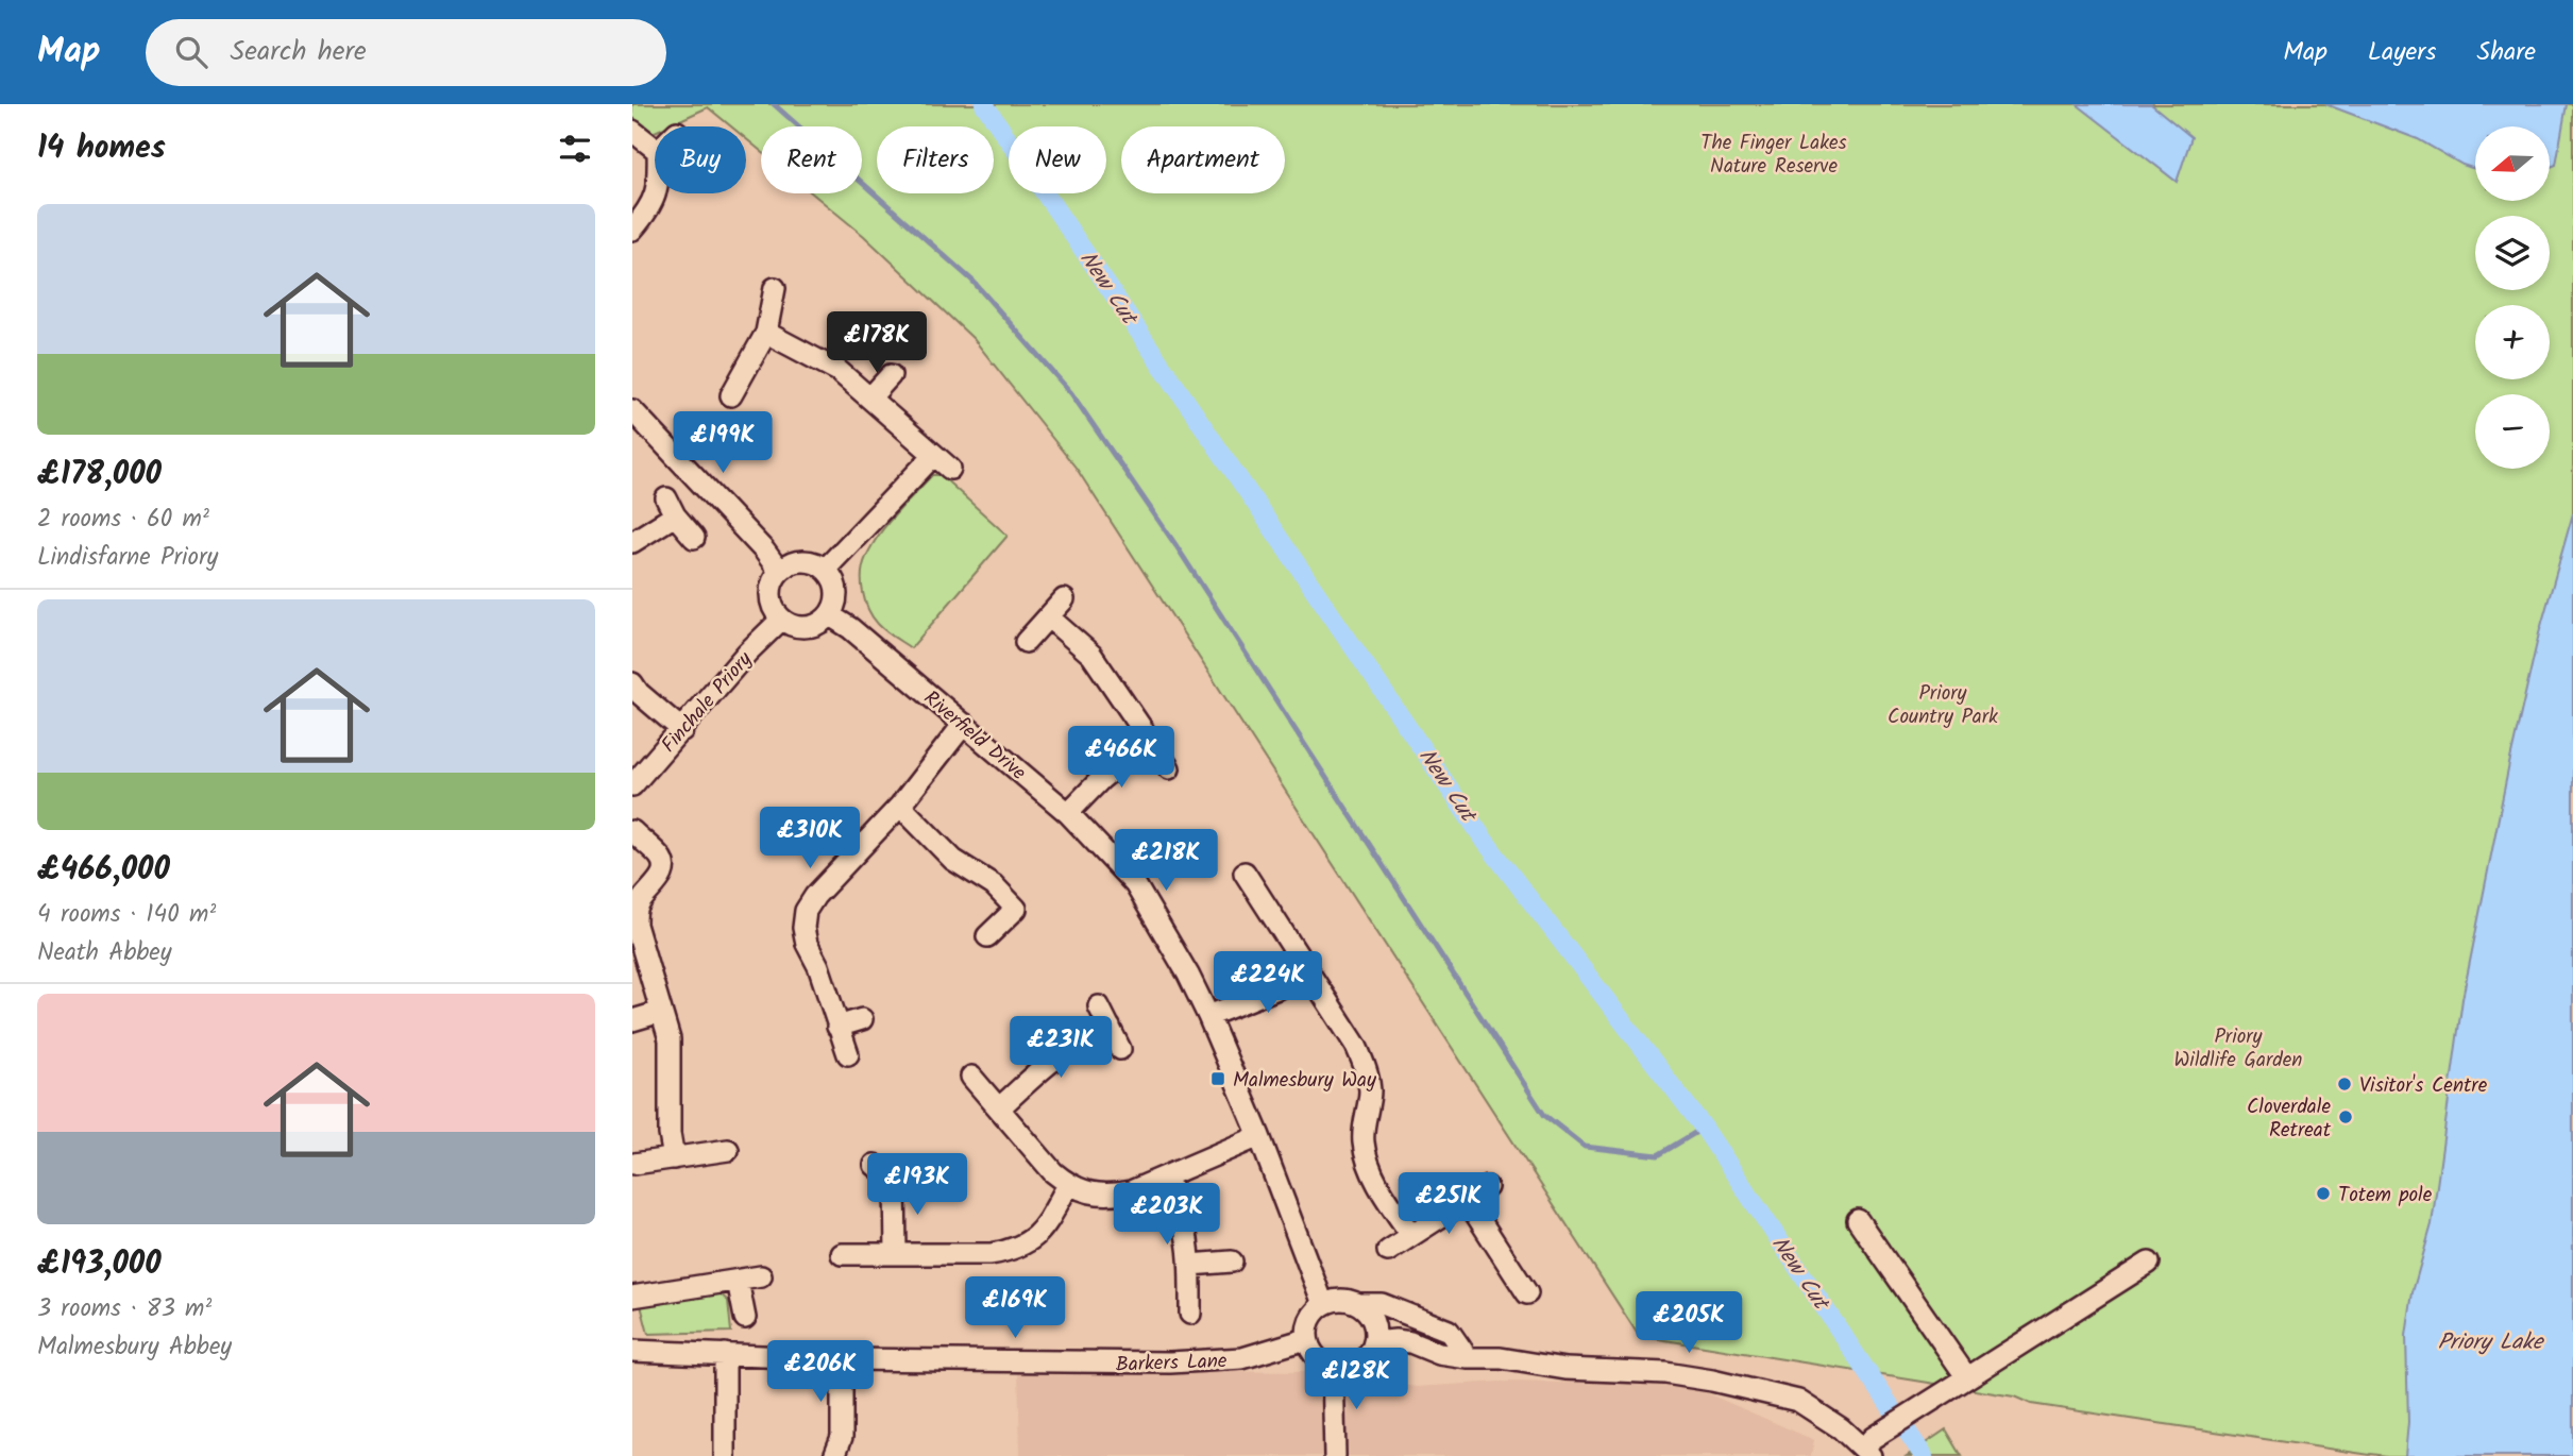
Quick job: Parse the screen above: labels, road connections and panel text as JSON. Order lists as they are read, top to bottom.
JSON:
{
  "streets": {
    "street": ["Finchale Priory", "Riverfield Drive", "Barkers Lane"]
  },
  "crossings": [
    ["Finchale Priory", "Riverfield Drive"],
    ["Riverfield Drive", "Barkers Lane"]
  ],
  "water": ["New Cut", "Priory Lake"],
  "parks": ["The Finger Lakes Nature Reserve", "Priory Country Park", "Priory Wildlife Garden"],
  "places": {
    "transit": ["Malmesbury Way"],
    "other": ["Visitor's Centre", "Cloverdale Retreat", "Totem pole"]
  },
  "north": "left",
  "page": {
    "header": "Map",
    "search": "Search here",
    "nav": ["Map", "Layers", "Share"],
    "heading": "14 homes",
    "map_buttons": ["+", "−"],
    "chip": [
      "Buy",
      "Rent",
      "Filters",
      "New",
      "Apartment"
    ],
    "list": [
      {
        "name": "£178,000",
        "note": "2 rooms · 60 m² · Lindisfarne Priory"
      },
      {
        "name": "£466,000",
        "note": "4 rooms · 140 m² · Neath Abbey"
      },
      {
        "name": "£193,000",
        "note": "3 rooms · 83 m² · Malmesbury Abbey"
      }
    ],
    "price": [
      "£178K",
      "£199K",
      "£466K",
      "£310K",
      "£218K",
      "£224K",
      "£231K",
      "£193K",
      "£251K",
      "£203K",
      "£169K",
      "£205K",
      "£206K",
      "£128K"
    ]
  }
}
